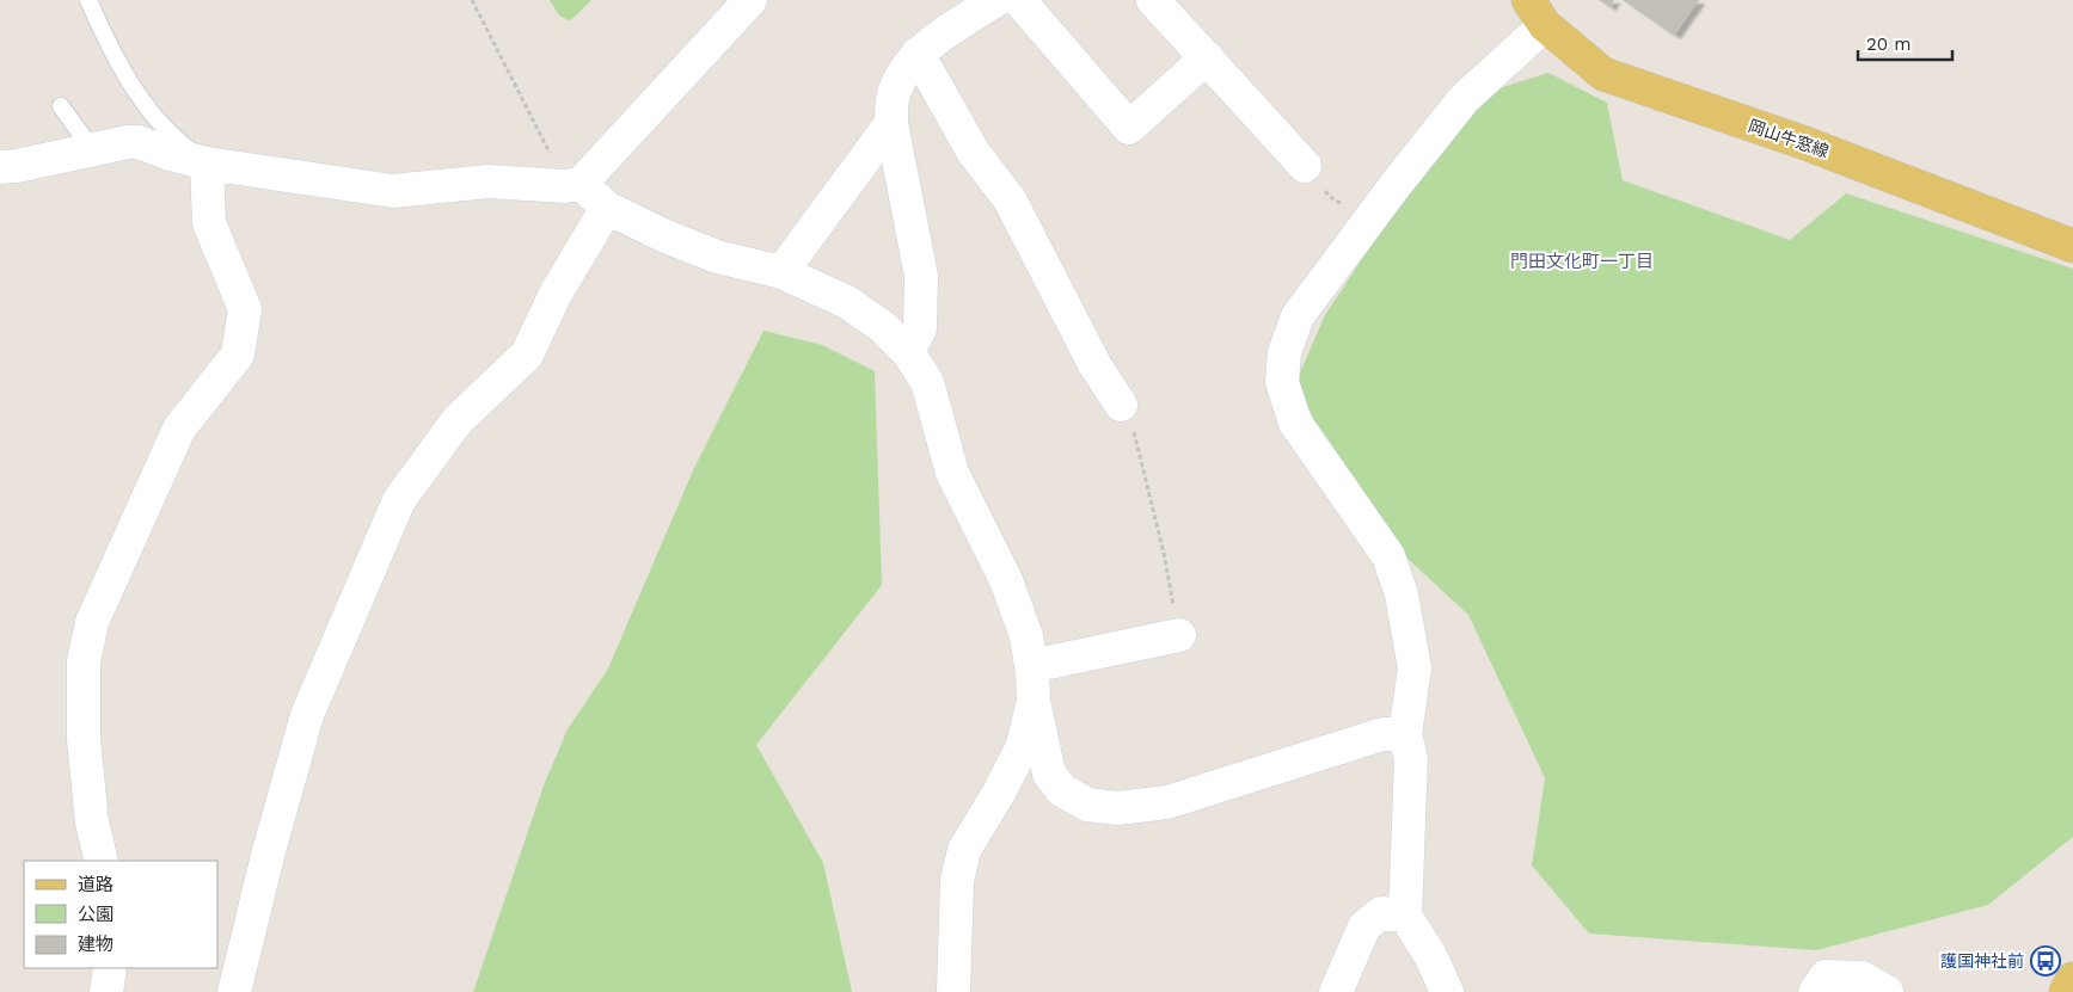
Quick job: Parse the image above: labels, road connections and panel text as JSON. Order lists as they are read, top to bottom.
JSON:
{
  "streets": {
    "main road": ["岡山牛窓線"]
  },
  "districts": ["門田文化町一丁目"],
  "places": {
    "bus stop": ["護国神社前"]
  },
  "legend": ["道路", "公園", "建物"],
  "scale_bar": "20 m"
}
